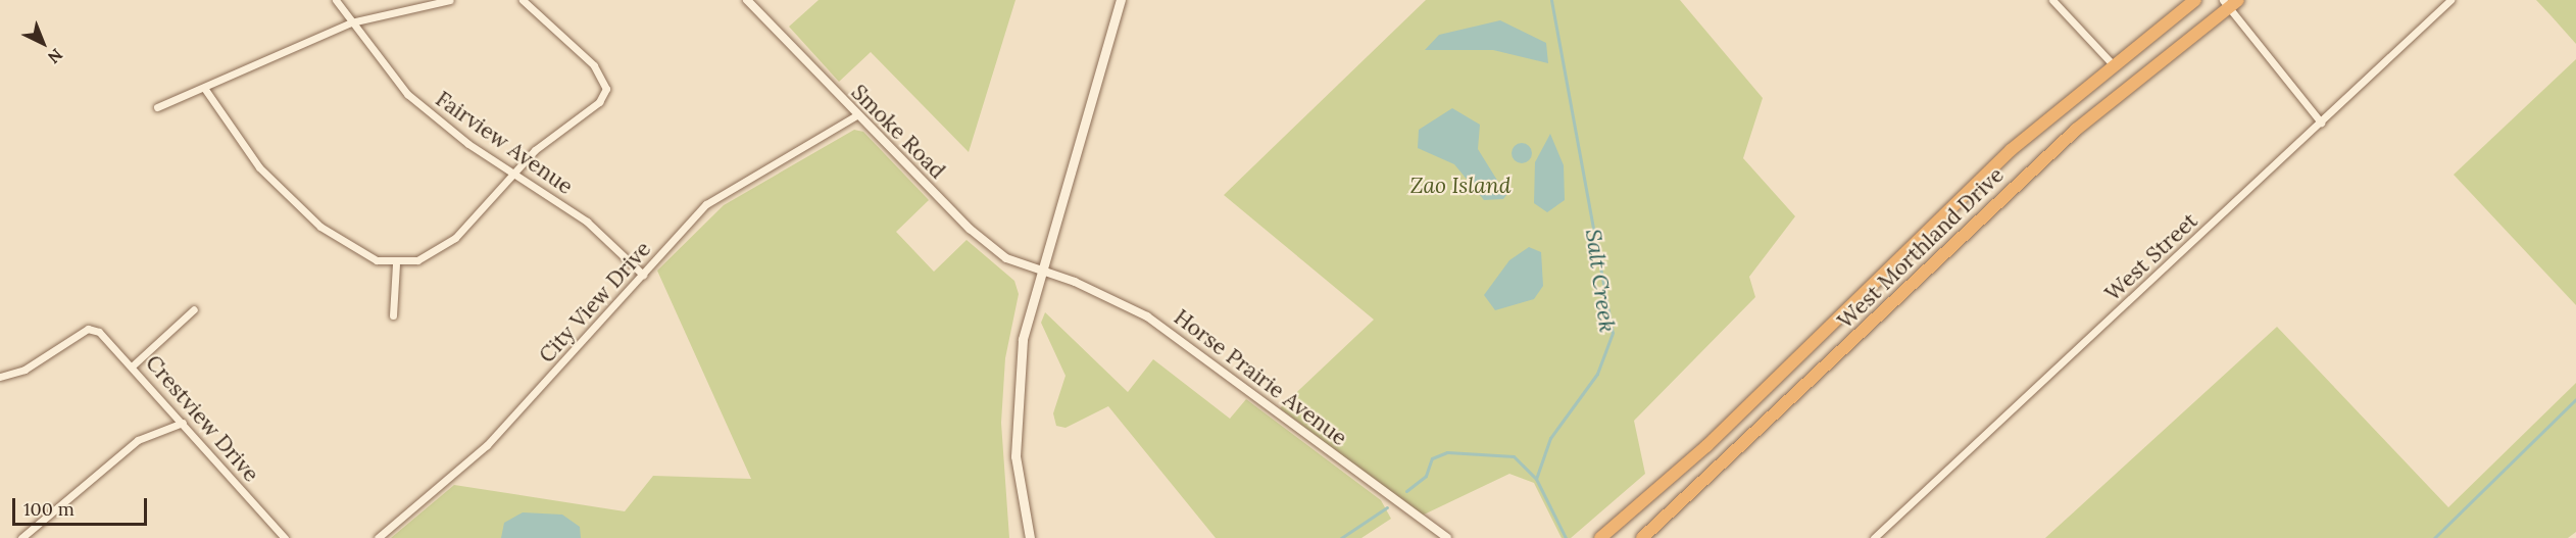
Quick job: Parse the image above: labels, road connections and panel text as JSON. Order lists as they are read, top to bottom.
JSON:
{
  "streets": {
    "highway": ["West Morthland Drive"],
    "street": [
      "Smoke Road",
      "Fairview Avenue",
      "West Street",
      "City View Drive",
      "Horse Prairie Avenue",
      "Crestview Drive"
    ]
  },
  "crossings": [
    ["Smoke Road", "City View Drive"],
    ["Smoke Road", "Horse Prairie Avenue"],
    ["Fairview Avenue", "City View Drive"]
  ],
  "water": ["Salt Creek"],
  "parks": ["Zao Island"],
  "scale_bar": "100 m",
  "north": "bottom right"
}
